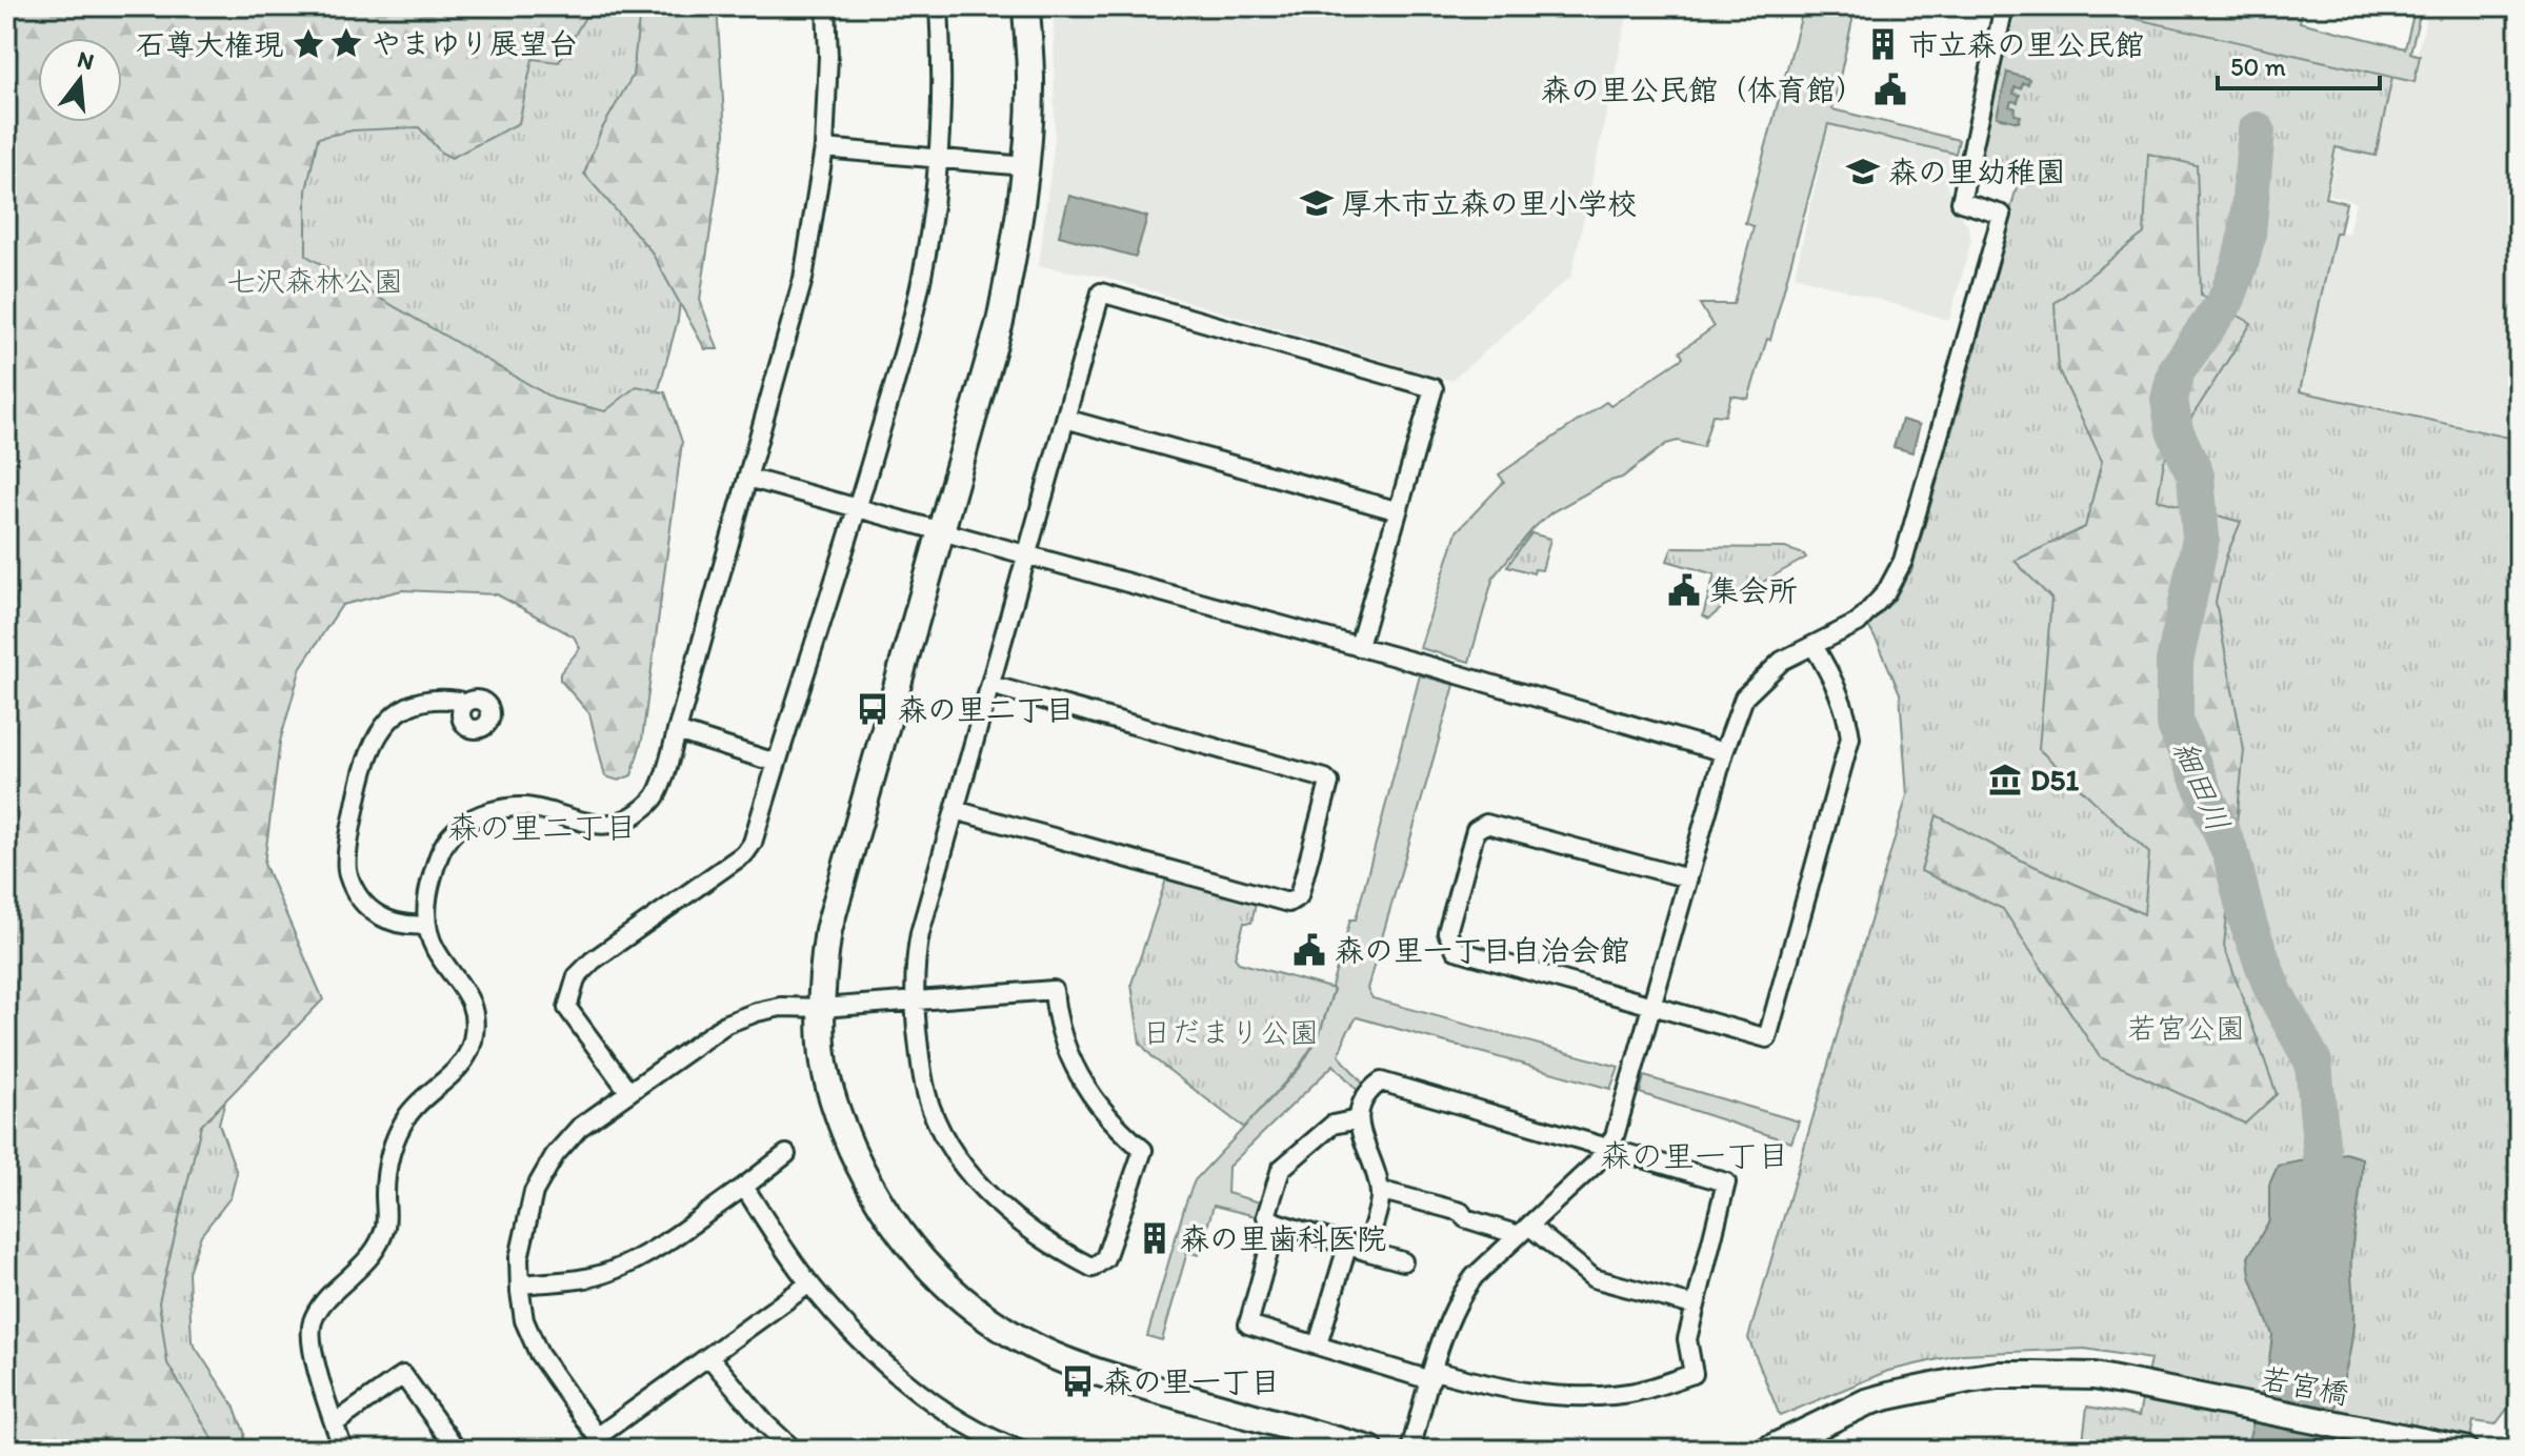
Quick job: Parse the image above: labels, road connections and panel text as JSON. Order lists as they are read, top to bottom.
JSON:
{
  "streets": {
    "street": ["若宮橋"]
  },
  "districts": ["森の里二丁目", "森の里一丁目"],
  "water": ["細田川"],
  "parks": ["七沢森林公園", "若宮公園", "日だまり公園"],
  "places": {
    "place": ["やまゆり展望台", "石尊大権現"],
    "building": ["市立森の里公民館", "森の里歯科医院"],
    "public building": ["森の里公民館（体育館）", "集会所", "森の里一丁目自治会館"],
    "school or university": ["森の里幼稚園", "厚木市立森の里小学校"],
    "bus stop": ["森の里二丁目", "森の里一丁目"],
    "museum": ["D51"]
  },
  "scale_bar": "50 m",
  "north": "top"
}
